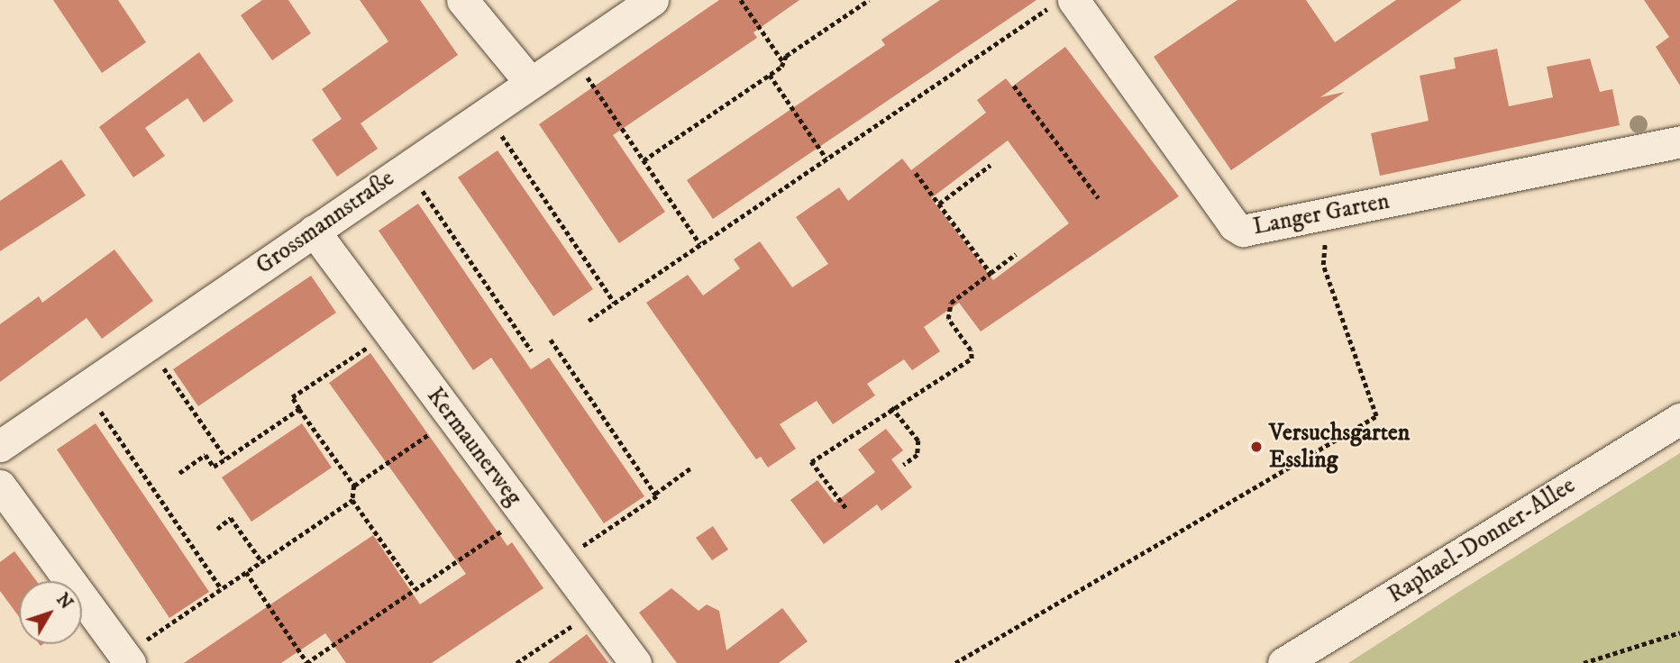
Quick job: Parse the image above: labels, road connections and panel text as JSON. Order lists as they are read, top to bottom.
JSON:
{
  "streets": {
    "street": [
      "Langer Garten",
      "Grossmannstraße",
      "Kermaunerweg",
      "Raphael-Donner-Allee"
    ]
  },
  "crossings": [
    ["Grossmannstraße", "Kermaunerweg"]
  ],
  "places": ["Versuchsgarten Essling"],
  "north": "top right"
}
